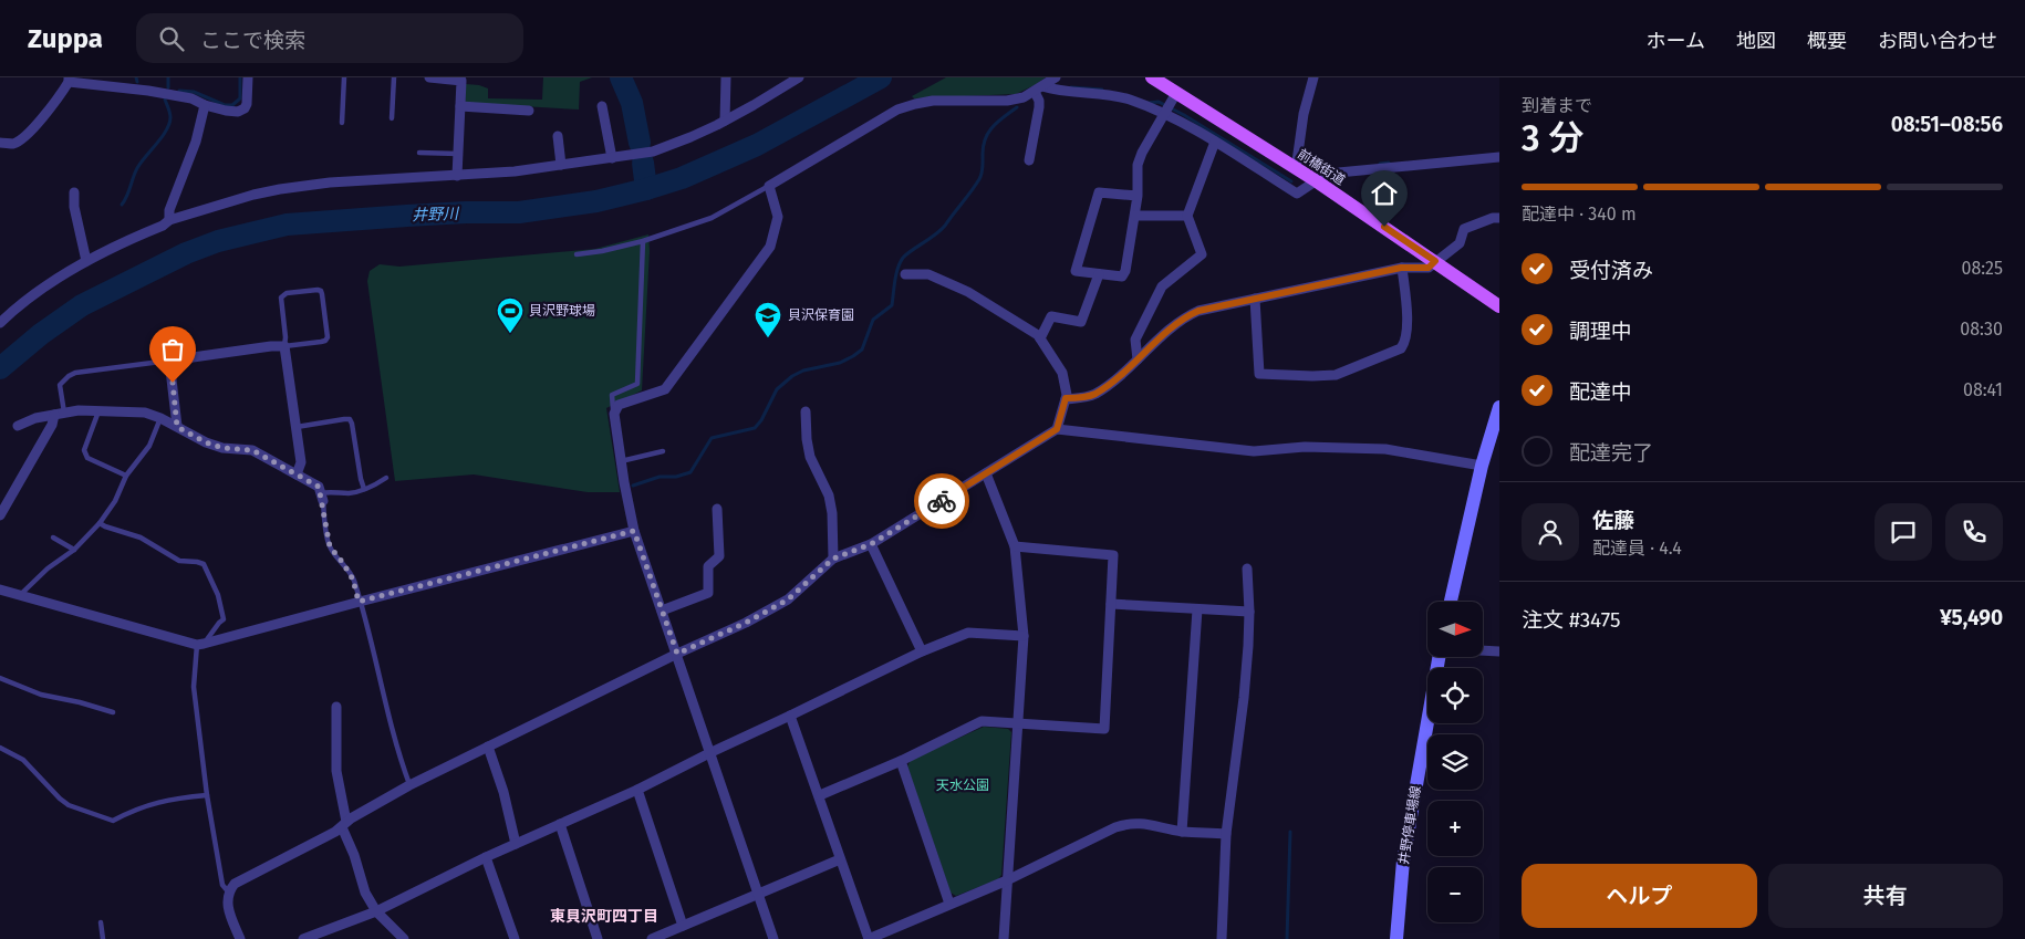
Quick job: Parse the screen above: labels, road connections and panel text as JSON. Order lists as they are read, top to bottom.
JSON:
{
  "streets": {
    "main road": ["前橋街道", "井野停車場線"]
  },
  "districts": ["東貝沢町四丁目"],
  "water": ["井野川"],
  "parks": ["天水公園"],
  "places": {
    "sports": ["貝沢野球場"],
    "school or university": ["貝沢保育園"]
  },
  "north": "right",
  "page": {
    "header": "Zuppa",
    "search": "ここで検索",
    "nav": [
      "ホーム",
      "地図",
      "概要",
      "お問い合わせ"
    ],
    "heading": ["3 分", "到着まで", "08:51–08:56"],
    "panel": [
      "佐藤",
      "配達員 · 4.4",
      "注文 #3475",
      "¥5,490"
    ],
    "bar": "配達中 · 340 m",
    "list": [
      ["受付済み", "08:25"],
      ["調理中", "08:30"],
      ["配達中", "08:41"],
      "配達完了"
    ],
    "map_buttons": ["+", "−"],
    "buttons": ["ヘルプ", "共有"]
  }
}
